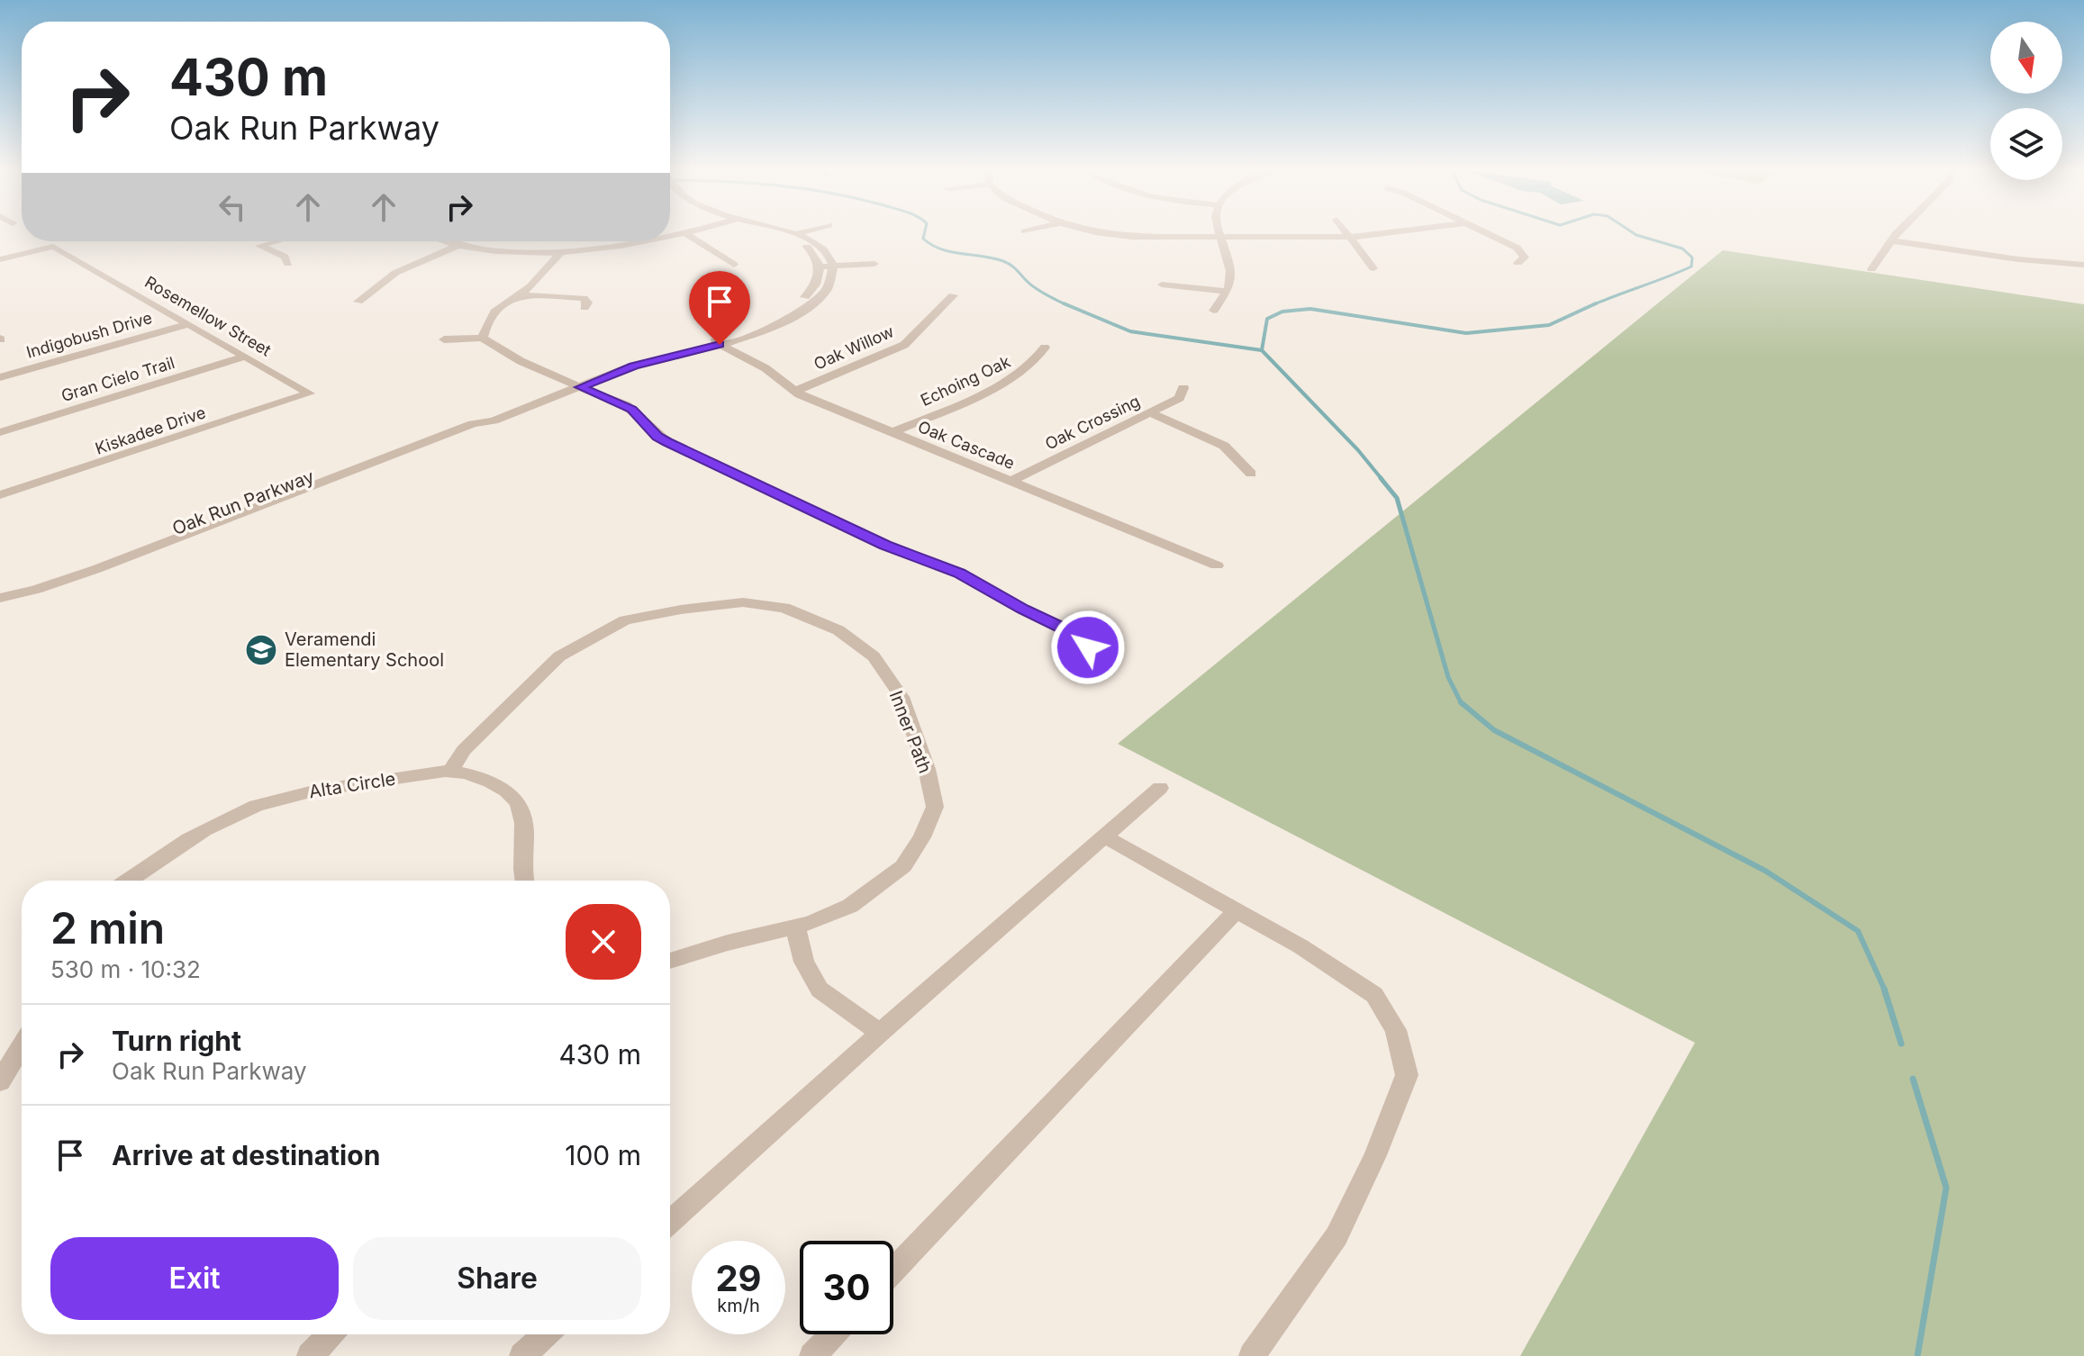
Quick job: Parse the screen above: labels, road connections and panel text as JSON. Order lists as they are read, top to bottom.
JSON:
{
  "streets": {
    "street": [
      "Rosemellow Street",
      "Indigobush Drive",
      "Oak Willow",
      "Gran Cielo Trail",
      "Echoing Oak",
      "Oak Crossing",
      "Kiskadee Drive",
      "Oak Cascade",
      "Oak Run Parkway",
      "Inner Path",
      "Alta Circle"
    ]
  },
  "crossings": [
    ["Rosemellow Street", "Indigobush Drive"],
    ["Rosemellow Street", "Gran Cielo Trail"],
    ["Rosemellow Street", "Kiskadee Drive"],
    ["Oak Willow", "Oak Cascade"],
    ["Echoing Oak", "Oak Cascade"],
    ["Oak Crossing", "Oak Cascade"],
    ["Oak Cascade", "Oak Run Parkway"],
    ["Inner Path", "Alta Circle"]
  ],
  "places": {
    "school or university": ["Veramendi Elementary School"]
  },
  "north": "bottom",
  "page": {
    "turn": ["430 m", "Oak Run Parkway"],
    "heading": ["2 min", "530 m · 10:32"],
    "list": [
      {
        "name": "Turn right",
        "note": "Oak Run Parkway",
        "value": "430 m"
      },
      {
        "name": "Arrive at destination",
        "value": "100 m"
      }
    ],
    "buttons": ["Exit", "Share"],
    "speed": "29 km/h",
    "limit": "30"
  }
}
